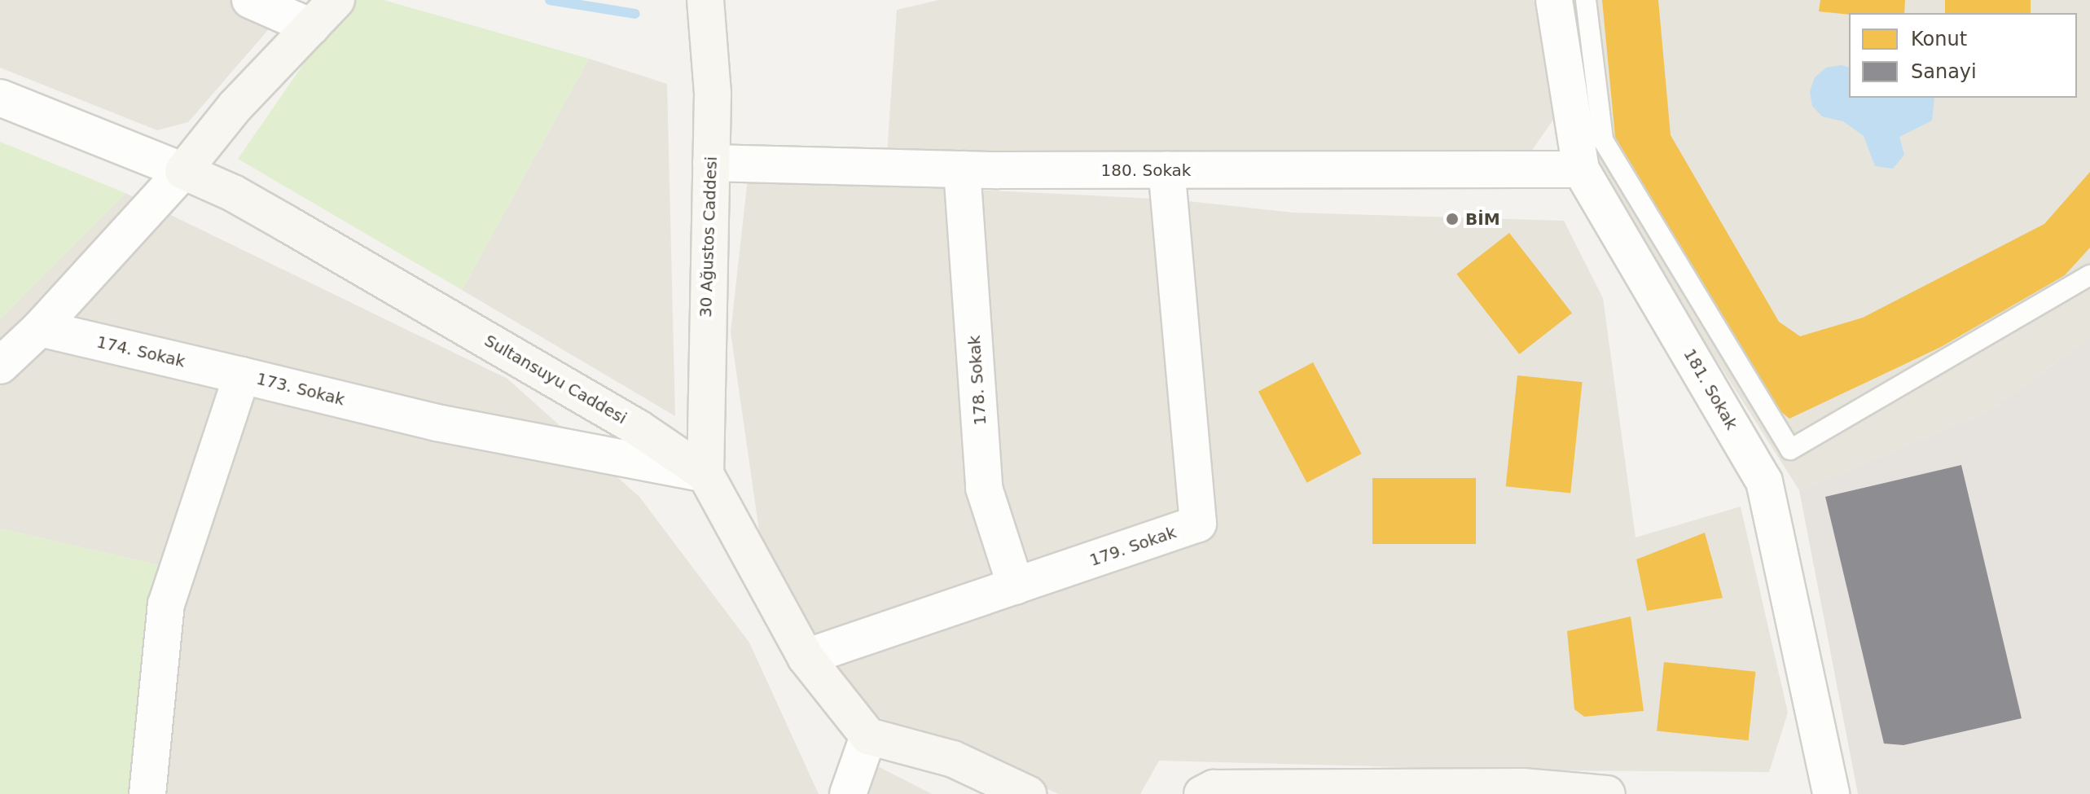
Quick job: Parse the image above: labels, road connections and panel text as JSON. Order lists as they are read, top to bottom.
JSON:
{
  "streets": {
    "street": [
      "180. Sokak",
      "30 Ağustos Caddesi",
      "174. Sokak",
      "Sultansuyu Caddesi",
      "178. Sokak",
      "173. Sokak",
      "181. Sokak",
      "179. Sokak"
    ]
  },
  "crossings": [
    ["180. Sokak", "30 Ağustos Caddesi"],
    ["180. Sokak", "178. Sokak"],
    ["180. Sokak", "181. Sokak"],
    ["180. Sokak", "179. Sokak"],
    ["30 Ağustos Caddesi", "Sultansuyu Caddesi"],
    ["30 Ağustos Caddesi", "173. Sokak"],
    ["174. Sokak", "173. Sokak"],
    ["Sultansuyu Caddesi", "173. Sokak"],
    ["Sultansuyu Caddesi", "179. Sokak"],
    ["178. Sokak", "179. Sokak"]
  ],
  "places": ["BİM"],
  "legend": ["Konut", "Sanayi"]
}
